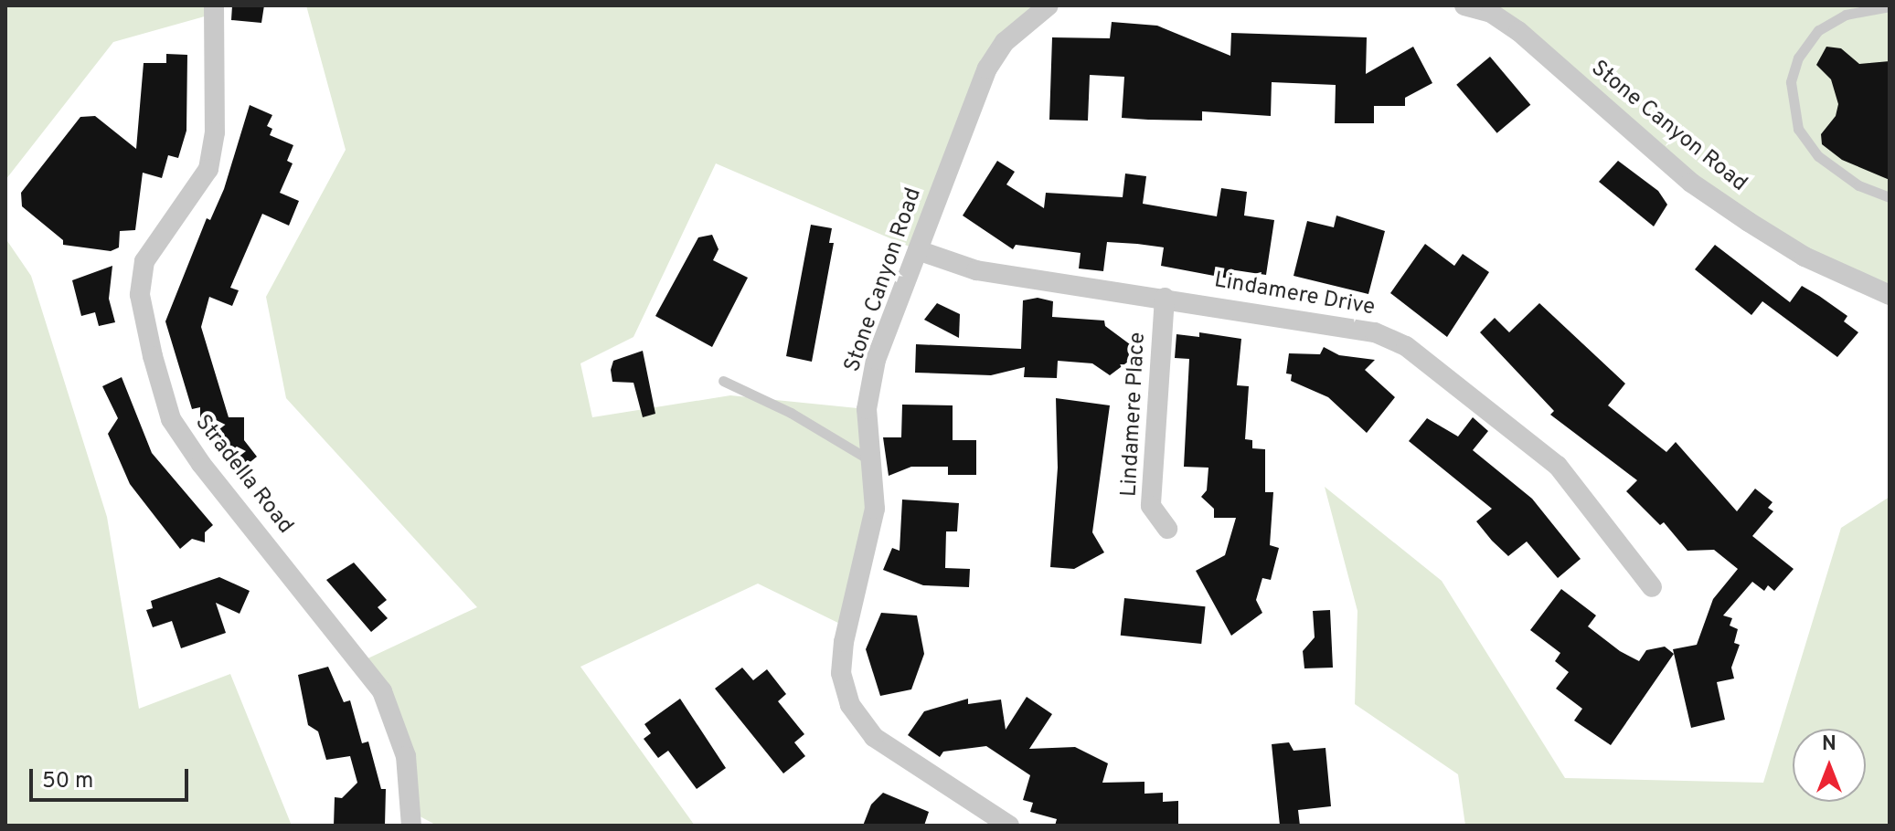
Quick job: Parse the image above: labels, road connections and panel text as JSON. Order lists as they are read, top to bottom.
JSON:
{
  "streets": {
    "street": [
      "Stone Canyon Road",
      "Lindamere Drive",
      "Lindamere Place",
      "Stradella Road"
    ]
  },
  "crossings": [
    ["Stone Canyon Road", "Lindamere Drive"],
    ["Lindamere Drive", "Lindamere Place"]
  ],
  "scale_bar": "50 m",
  "north": "top"
}
